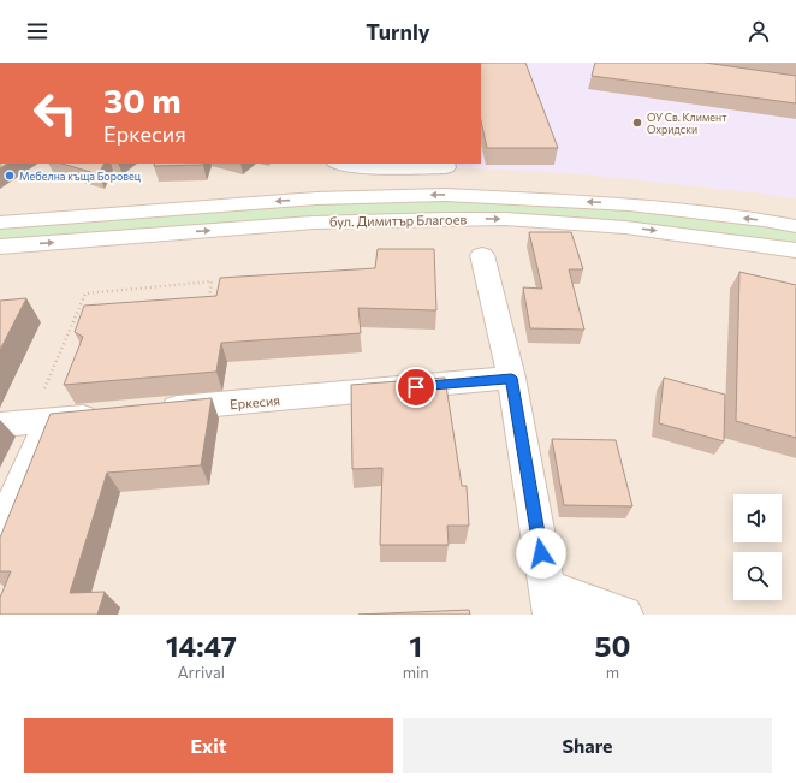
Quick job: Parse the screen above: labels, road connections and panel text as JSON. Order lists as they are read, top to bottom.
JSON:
{
  "streets": {
    "main road": ["бул. Димитър Благоев", "Еркесия"]
  },
  "places": ["ОУ Св. Климент Охридски", "Мебелна къща Боровец"],
  "page": {
    "header": "Turnly",
    "turn": ["30 m", "Еркесия"],
    "eta": [
      "14:47",
      "Arrival",
      "1",
      "min",
      "50",
      "m"
    ],
    "buttons": ["Exit", "Share"]
  }
}
